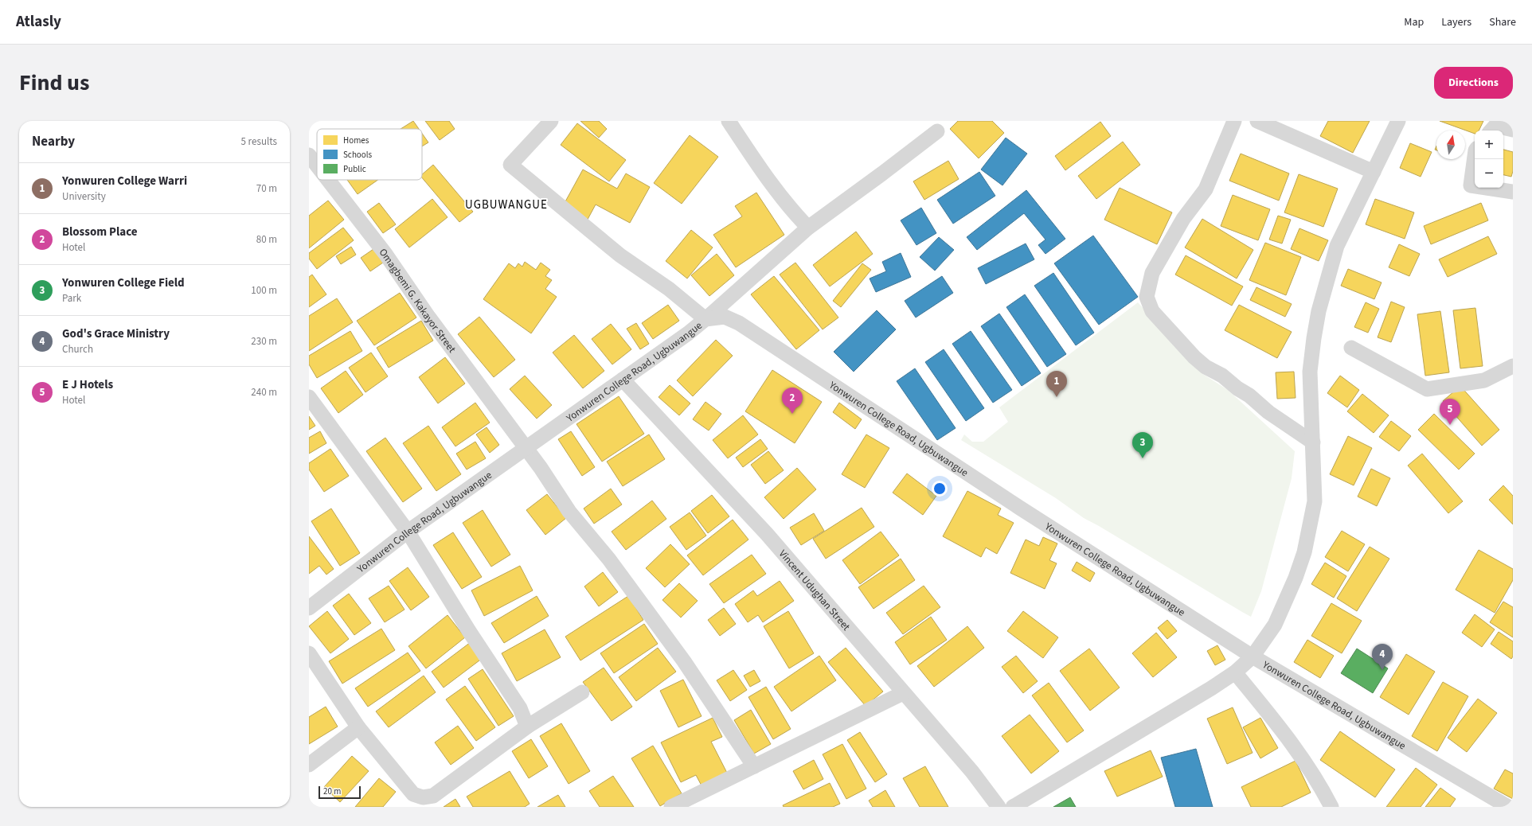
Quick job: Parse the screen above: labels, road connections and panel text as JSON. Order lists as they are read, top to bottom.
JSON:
{
  "streets": {
    "street": ["Omagbemi G. Kakayor Street", "Yonwuren College Road, Ugbuwangue", "Vincent Udughan Street"]
  },
  "crossings": [
    ["Omagbemi G. Kakayor Street", "Yonwuren College Road, Ugbuwangue"],
    ["Yonwuren College Road, Ugbuwangue", "Vincent Udughan Street"]
  ],
  "districts": ["UGBUWANGUE"],
  "legend": ["Homes", "Schools", "Public"],
  "scale_bar": "20 m",
  "north": "top",
  "page": {
    "header": "Atlasly",
    "nav": ["Map", "Layers", "Share"],
    "title": "Find us",
    "buttons": "Directions",
    "heading": ["Nearby", "5 results"],
    "map_buttons": ["+", "−"],
    "list": [
      {
        "mark": "1",
        "name": "Yonwuren College Warri",
        "note": "University",
        "value": "70 m"
      },
      {
        "mark": "2",
        "name": "Blossom Place",
        "note": "Hotel",
        "value": "80 m"
      },
      {
        "mark": "3",
        "name": "Yonwuren College Field",
        "note": "Park",
        "value": "100 m"
      },
      {
        "mark": "4",
        "name": "God's Grace Ministry",
        "note": "Church",
        "value": "230 m"
      },
      {
        "mark": "5",
        "name": "E J Hotels",
        "note": "Hotel",
        "value": "240 m"
      }
    ],
    "pins": [
      "1",
      "2",
      "5",
      "3",
      "4"
    ],
    "scale": "20 m"
  }
}
